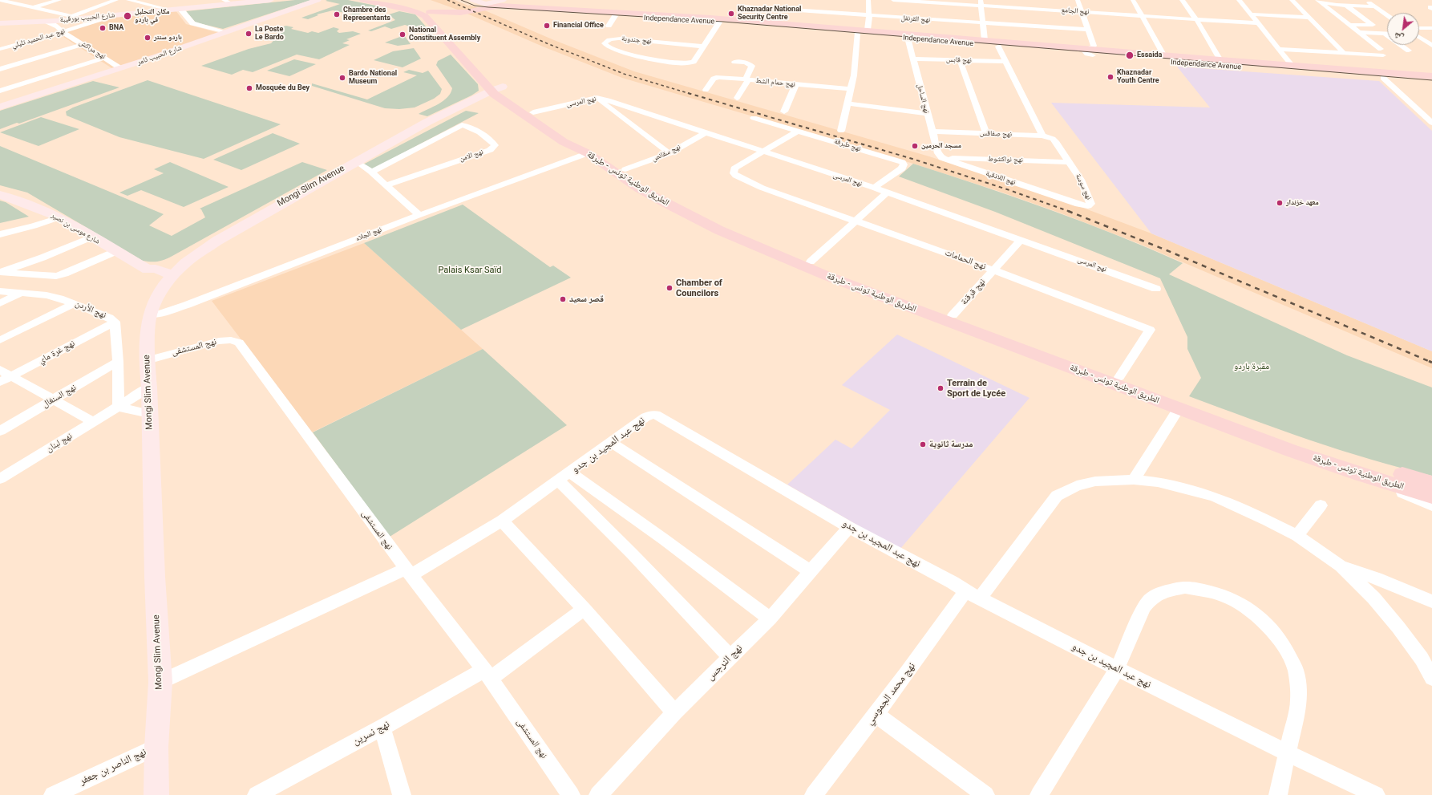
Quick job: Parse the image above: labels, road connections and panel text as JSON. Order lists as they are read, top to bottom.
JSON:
{
  "streets": {
    "main road": ["Independance Avenue", "الطريق الوطنية تونس - طبرقة"],
    "street": [
      "نهج الجامع",
      "شارع الحبيب بورقيبة",
      "نهج القرنفل",
      "نهج عبد الحميد تليلي",
      "نهج جندوبة",
      "نهج مراكش",
      "شارع الحبيب ثامر",
      "نهج قابس",
      "نهج حمام الشط",
      "نهج الساحل",
      "نهج المرسى",
      "نهج صفاقس",
      "نهج طبرقة",
      "نهج سقانص",
      "نهج الامن",
      "نهج نواكشوط",
      "نهج اللاذقية",
      "Mongi Slim Avenue",
      "نهج سوسة",
      "شارع موسى بن نصير",
      "نهج الجلاء",
      "نهج الحمامات",
      "نهج قرقنة",
      "نهج الأردن",
      "نهج المستشفى",
      "نهج غرة ماي",
      "نهج السنغال",
      "نهج لبنان",
      "نهج عبد المجيد بن جدو",
      "نهج النرجس",
      "نهج محمد الجموسي",
      "نهج نسرين",
      "نهج الناصر بن جعفر"
    ]
  },
  "crossings": [
    ["شارع الحبيب بورقيبة", "نهج عبد الحميد تليلي"],
    ["شارع الحبيب بورقيبة", "نهج مراكش"],
    ["Independance Avenue", "نهج جندوبة"],
    ["Independance Avenue", "نهج الساحل"],
    ["Independance Avenue", "الطريق الوطنية تونس - طبرقة"],
    ["نهج عبد الحميد تليلي", "نهج مراكش"],
    ["نهج مراكش", "شارع الحبيب ثامر"],
    ["نهج قابس", "نهج الساحل"],
    ["نهج الساحل", "نهج صفاقس"],
    ["نهج الساحل", "نهج نواكشوط"],
    ["نهج الساحل", "نهج اللاذقية"],
    ["نهج المرسى", "نهج طبرقة"],
    ["نهج المرسى", "نهج سقانص"],
    ["نهج المرسى", "الطريق الوطنية تونس - طبرقة"],
    ["نهج المرسى", "نهج الحمامات"],
    ["نهج المرسى", "نهج قرقنة"],
    ["نهج صفاقس", "نهج سوسة"],
    ["نهج سقانص", "الطريق الوطنية تونس - طبرقة"],
    ["نهج نواكشوط", "نهج اللاذقية"],
    ["نهج نواكشوط", "نهج سوسة"],
    ["نهج اللاذقية", "نهج سوسة"],
    ["الطريق الوطنية تونس - طبرقة", "Mongi Slim Avenue"],
    ["الطريق الوطنية تونس - طبرقة", "نهج الجلاء"],
    ["الطريق الوطنية تونس - طبرقة", "نهج الحمامات"],
    ["الطريق الوطنية تونس - طبرقة", "نهج قرقنة"],
    ["Mongi Slim Avenue", "شارع موسى بن نصير"],
    ["Mongi Slim Avenue", "نهج الجلاء"],
    ["Mongi Slim Avenue", "نهج المستشفى"],
    ["Mongi Slim Avenue", "نهج لبنان"],
    ["Mongi Slim Avenue", "نهج عبد المجيد بن جدو"],
    ["Mongi Slim Avenue", "نهج الناصر بن جعفر"],
    ["نهج الحمامات", "نهج قرقنة"],
    ["نهج الأردن", "نهج غرة ماي"],
    ["نهج الأردن", "نهج السنغال"],
    ["نهج الأردن", "نهج لبنان"],
    ["نهج المستشفى", "نهج عبد المجيد بن جدو"],
    ["نهج المستشفى", "نهج نسرين"],
    ["نهج عبد المجيد بن جدو", "نهج النرجس"],
    ["نهج عبد المجيد بن جدو", "نهج محمد الجموسي"]
  ],
  "parks": ["Palais Ksar Saïd", "مقبرة باردو"],
  "places": [
    "Khaznadar National Security Centre",
    "Chambre des Representants",
    "مكان التحليل في باردو",
    "Financial Office",
    "BNA",
    "La Poste Le Bardo",
    "National Constituent Assembly",
    "باردو سنتر",
    "Essaida",
    "Khaznadar Youth Centre",
    "Bardo National Museum",
    "Mosquée du Bey",
    "مسجد الحرمين",
    "معهد خزندار",
    "Chamber of Councilors",
    "قصر سعيد",
    "Terrain de Sport de Lycée",
    "مدرسة ثانوية"
  ],
  "north": "bottom left"
}
